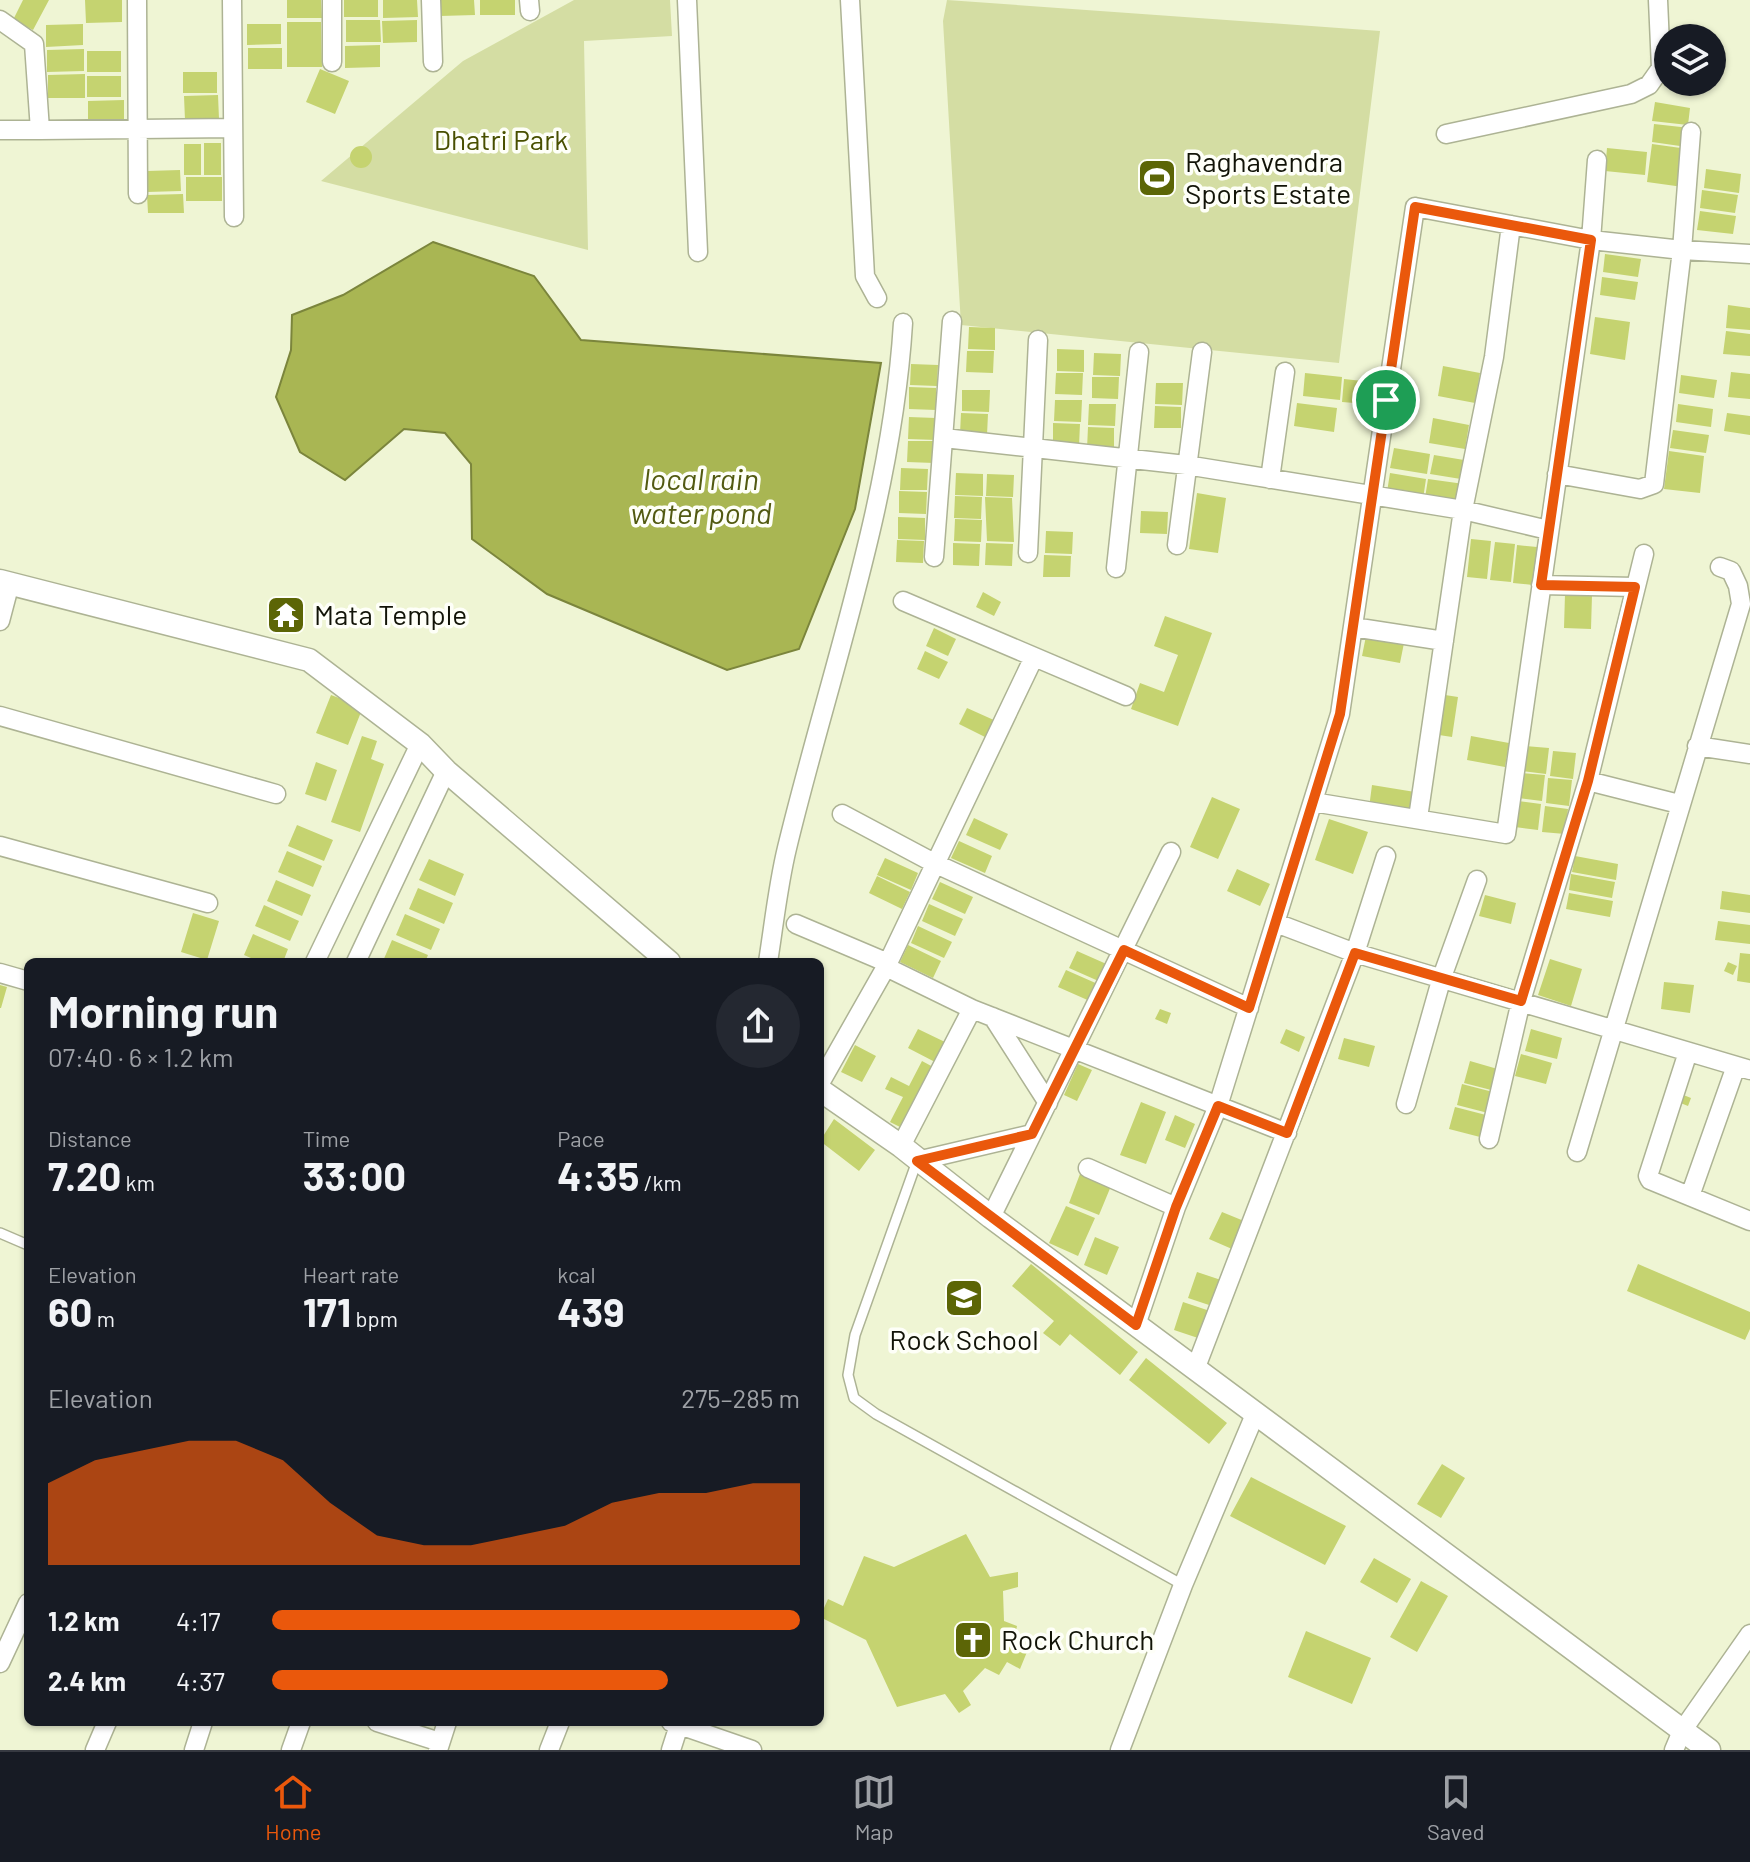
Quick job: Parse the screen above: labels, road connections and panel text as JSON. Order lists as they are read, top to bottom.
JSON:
{
  "water": ["local rain water pond"],
  "parks": ["Dhatri Park"],
  "places": {
    "sports": ["Raghavendra Sports Estate"],
    "temple": ["Mata Temple"],
    "school or university": ["Rock School"],
    "church": ["Rock Church"]
  },
  "page": {
    "heading": ["Morning run", "07:40 · 6 × 1.2 km"],
    "stats": [
      ["Distance", "7.20 km"],
      ["Time", "33:00"],
      ["Pace", "4:35 /km"],
      ["Elevation", "60 m"],
      ["Heart rate", "171 bpm"],
      ["kcal", "439"]
    ],
    "chart": ["Elevation", "275–285 m"],
    "list": [
      {
        "name": "1.2 km",
        "note": "4:17"
      },
      {
        "name": "2.4 km",
        "note": "4:37"
      }
    ],
    "tabs": ["Home", "Map", "Saved"]
  }
}
